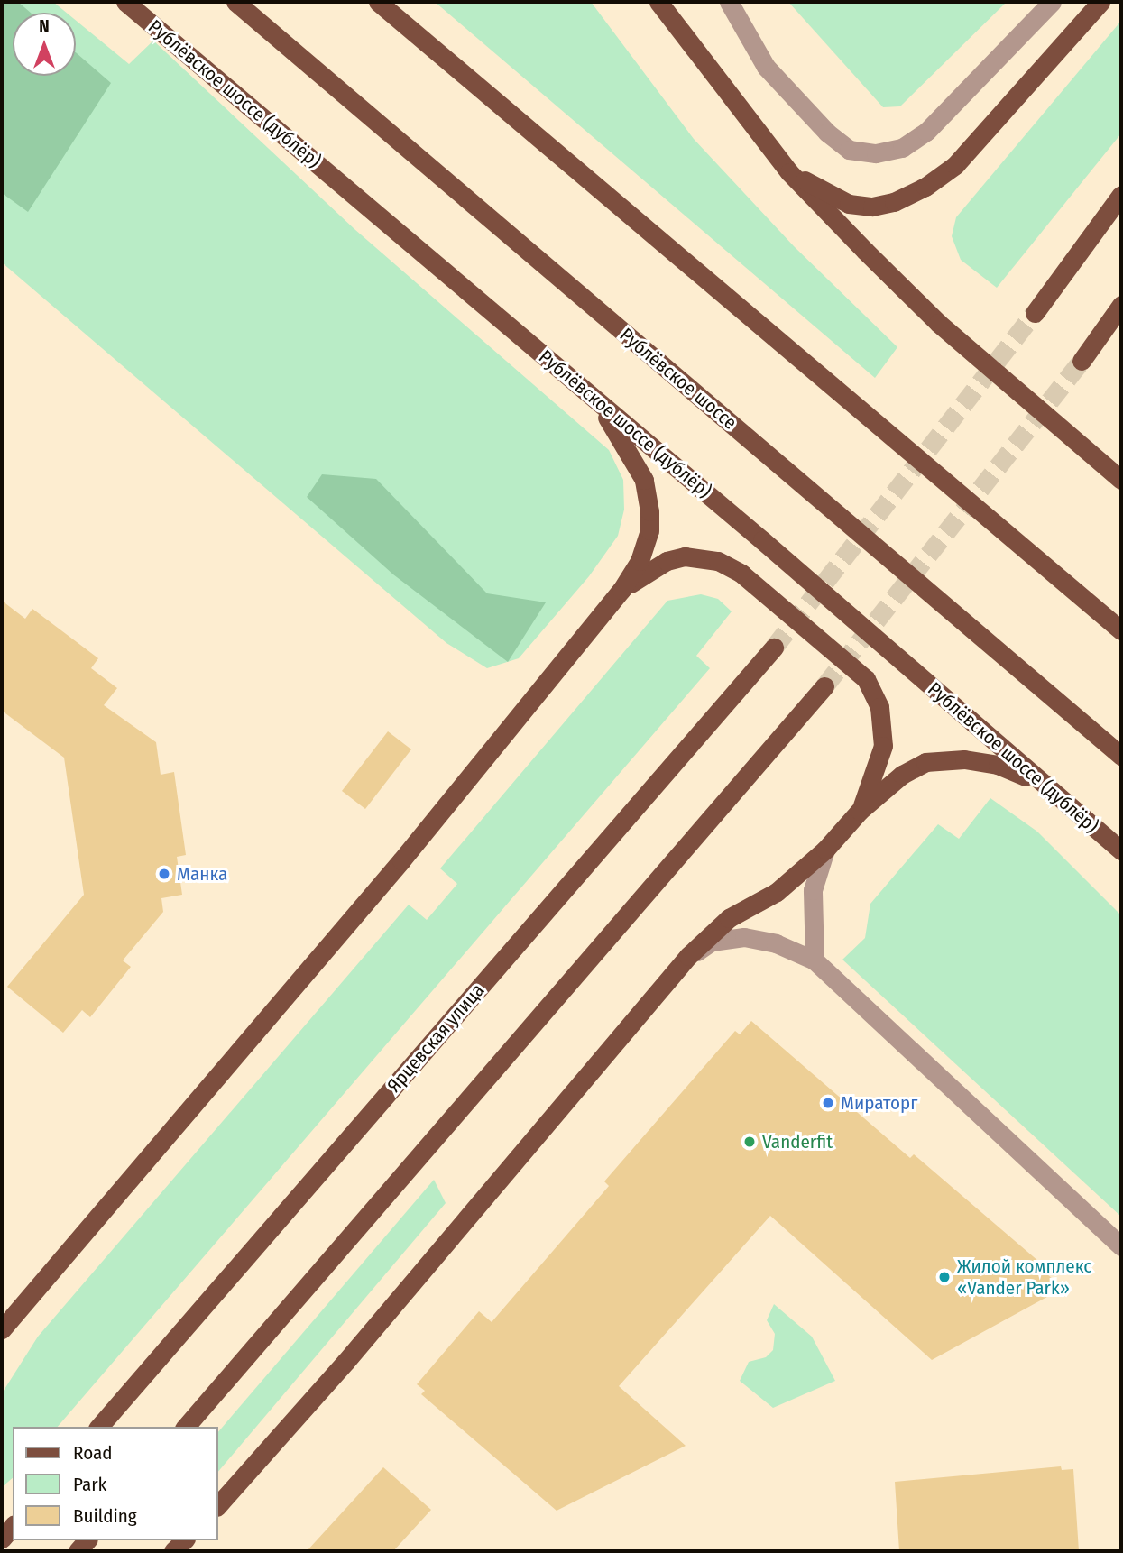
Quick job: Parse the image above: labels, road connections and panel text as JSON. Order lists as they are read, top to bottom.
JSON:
{
  "streets": {
    "main road": ["Рублёвское шоссе (дублёр)", "Рублёвское шоссе", "Ярцевская улица"]
  },
  "places": [
    "Манка",
    "Мираторг",
    "Vanderfit",
    "Жилой комплекс «Vander Park»"
  ],
  "legend": ["Road", "Park", "Building"],
  "north": "top"
}
